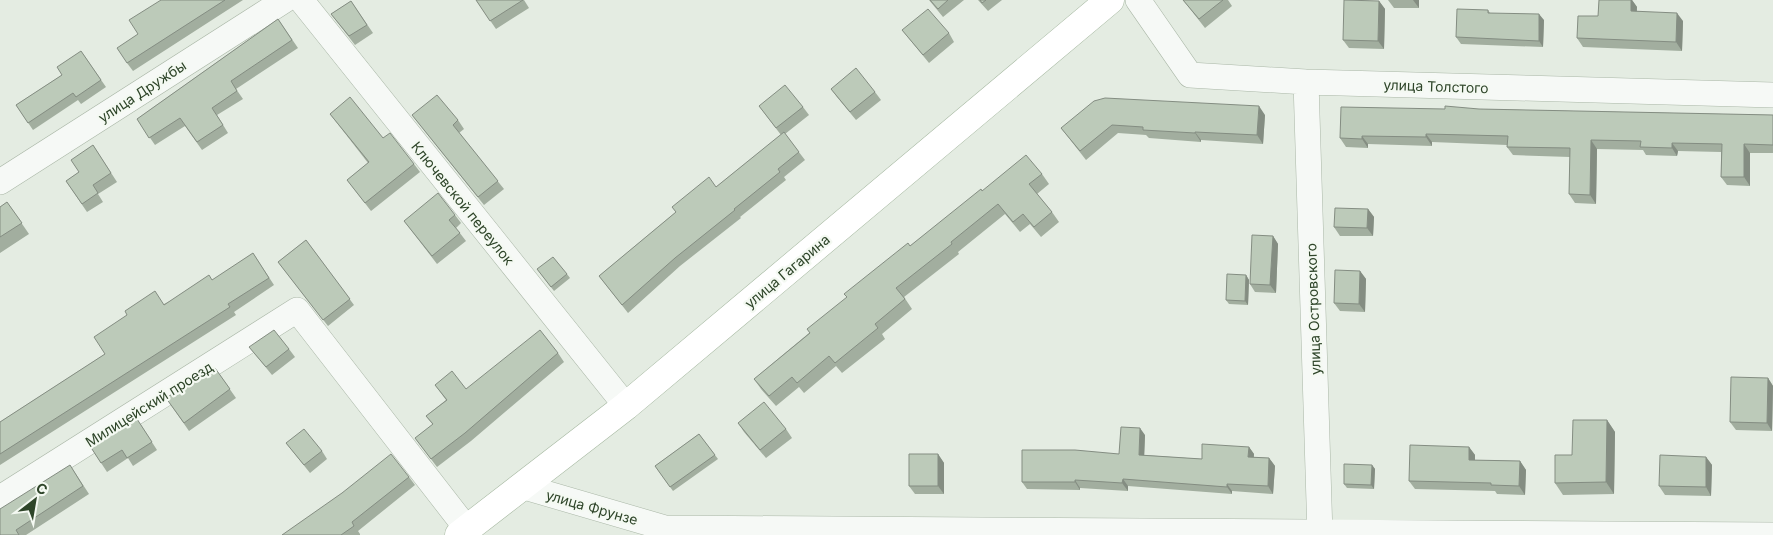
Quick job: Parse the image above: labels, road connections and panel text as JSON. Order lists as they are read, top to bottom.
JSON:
{
  "streets": {
    "main road": ["улица Гагарина"],
    "street": [
      "улица Толстого",
      "улица Дружбы",
      "Ключевской переулок",
      "улица Островского",
      "Милицейский проезд",
      "улица Фрунзе"
    ]
  },
  "crossings": [
    ["улица Толстого", "улица Островского"],
    ["Ключевской переулок", "улица Гагарина"],
    ["улица Гагарина", "Милицейский проезд"],
    ["улица Гагарина", "улица Фрунзе"],
    ["улица Островского", "улица Фрунзе"]
  ],
  "north": "top right"
}
